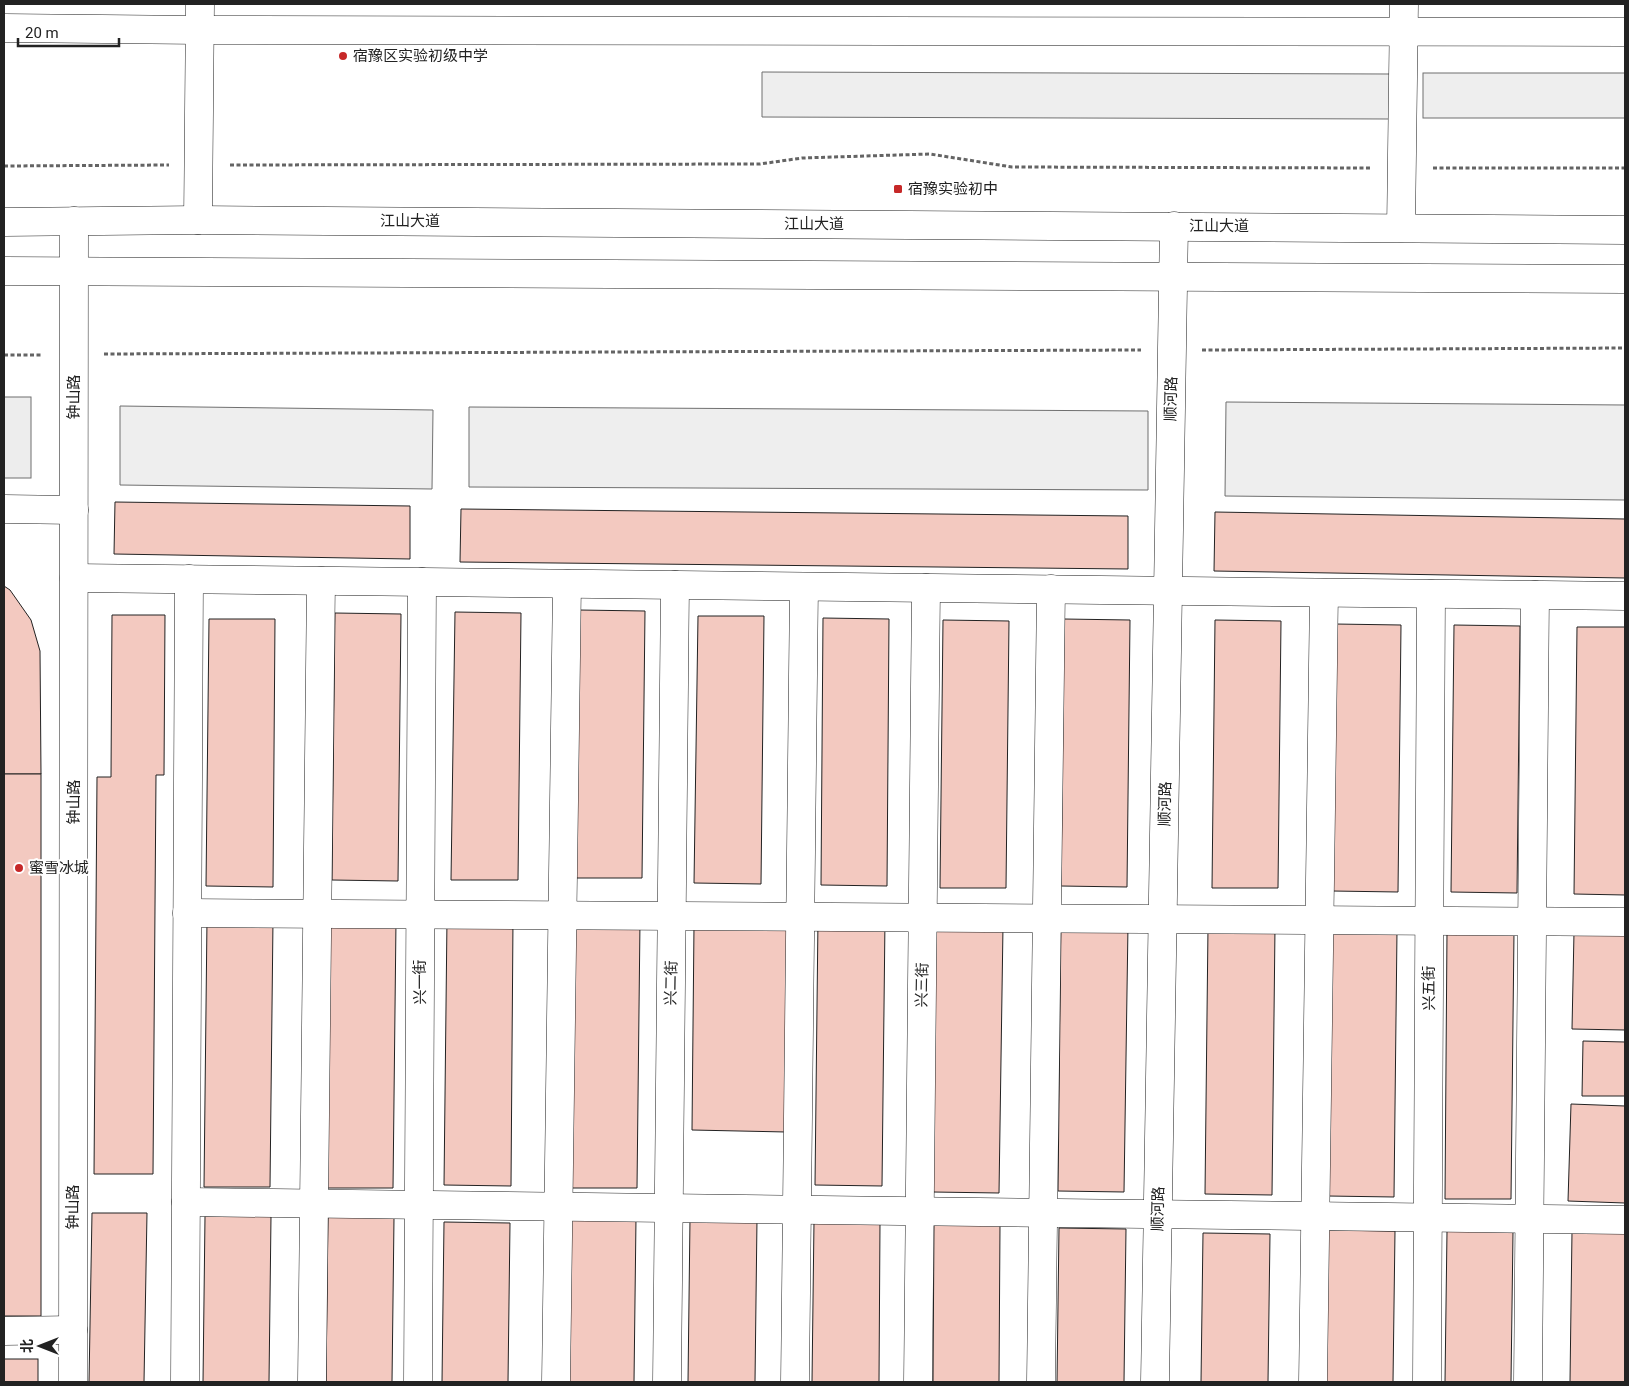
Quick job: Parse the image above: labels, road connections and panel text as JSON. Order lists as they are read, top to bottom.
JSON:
{
  "streets": {
    "main road": [
      "江山大道",
      "钟山路",
      "顺河路",
      "兴一街",
      "兴二街",
      "兴三街",
      "兴五街"
    ]
  },
  "crossings": [
    ["江山大道", "钟山路"],
    ["江山大道", "顺河路"]
  ],
  "places": {
    "other": ["宿豫区实验初级中学", "蜜雪冰城"],
    "transit": ["宿豫实验初中"]
  },
  "scale_bar": "20 m",
  "north": "left"
}
